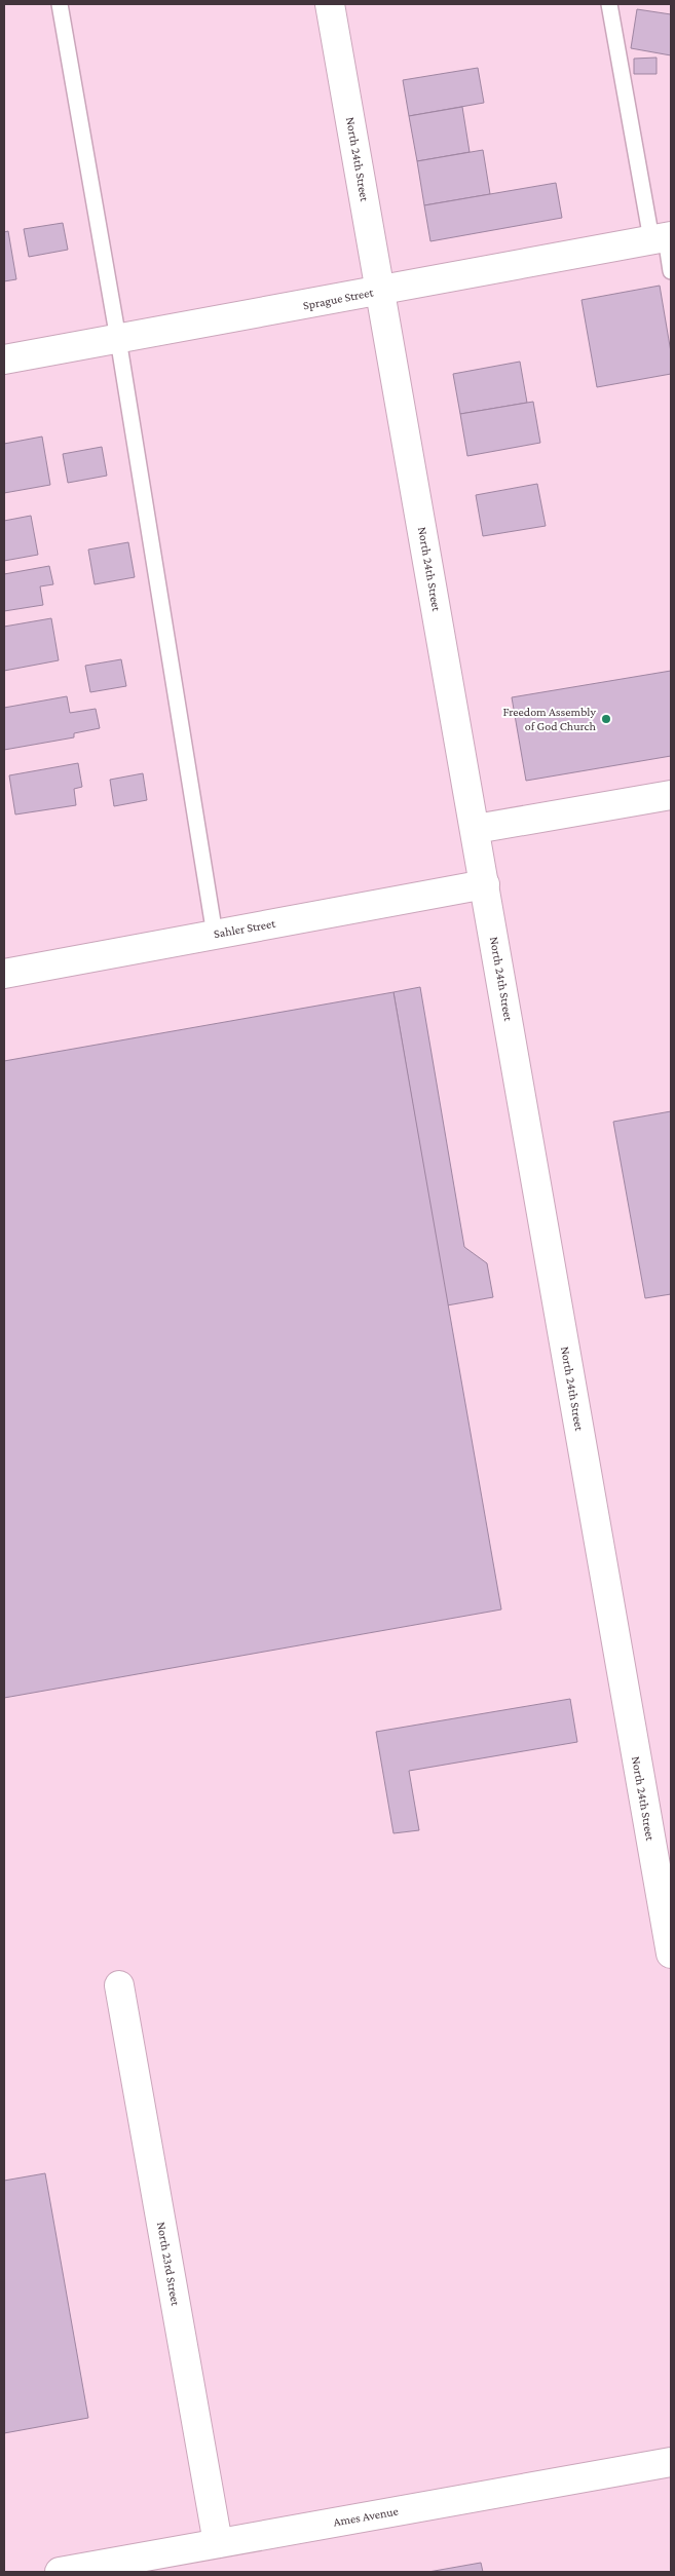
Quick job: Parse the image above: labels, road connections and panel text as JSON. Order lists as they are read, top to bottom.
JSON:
{
  "streets": {
    "main road": [
      "North 24th Street",
      "Sprague Street",
      "Sahler Street",
      "North 23rd Street",
      "Ames Avenue"
    ]
  },
  "crossings": [
    ["North 24th Street", "Sprague Street"],
    ["North 24th Street", "Sahler Street"],
    ["North 23rd Street", "Ames Avenue"]
  ],
  "places": ["Freedom Assembly of God Church"]
}
